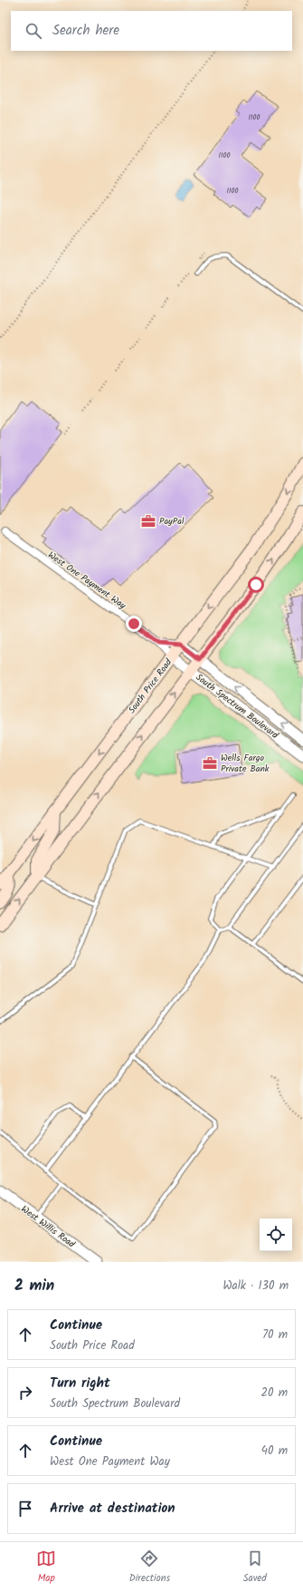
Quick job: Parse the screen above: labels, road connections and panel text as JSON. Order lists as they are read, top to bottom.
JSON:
{
  "streets": {
    "main road": ["South Price Road"],
    "street": ["West One Payment Way", "South Spectrum Boulevard", "West Willis Road"]
  },
  "crossings": [
    ["West One Payment Way", "South Price Road"],
    ["West One Payment Way", "South Spectrum Boulevard"],
    ["South Price Road", "South Spectrum Boulevard"]
  ],
  "places": {
    "office": ["PayPal", "Wells Fargo Private Bank"]
  },
  "house_numbers": ["1100", "1100", "1100"],
  "page": {
    "search": "Search here",
    "heading": ["2 min", "Walk · 130 m"],
    "list": [
      ["Continue", "South Price Road", "70 m"],
      ["Turn right", "South Spectrum Boulevard", "20 m"],
      ["Continue", "West One Payment Way", "40 m"],
      "Arrive at destination"
    ],
    "nav": ["Map", "Directions", "Saved"]
  }
}
